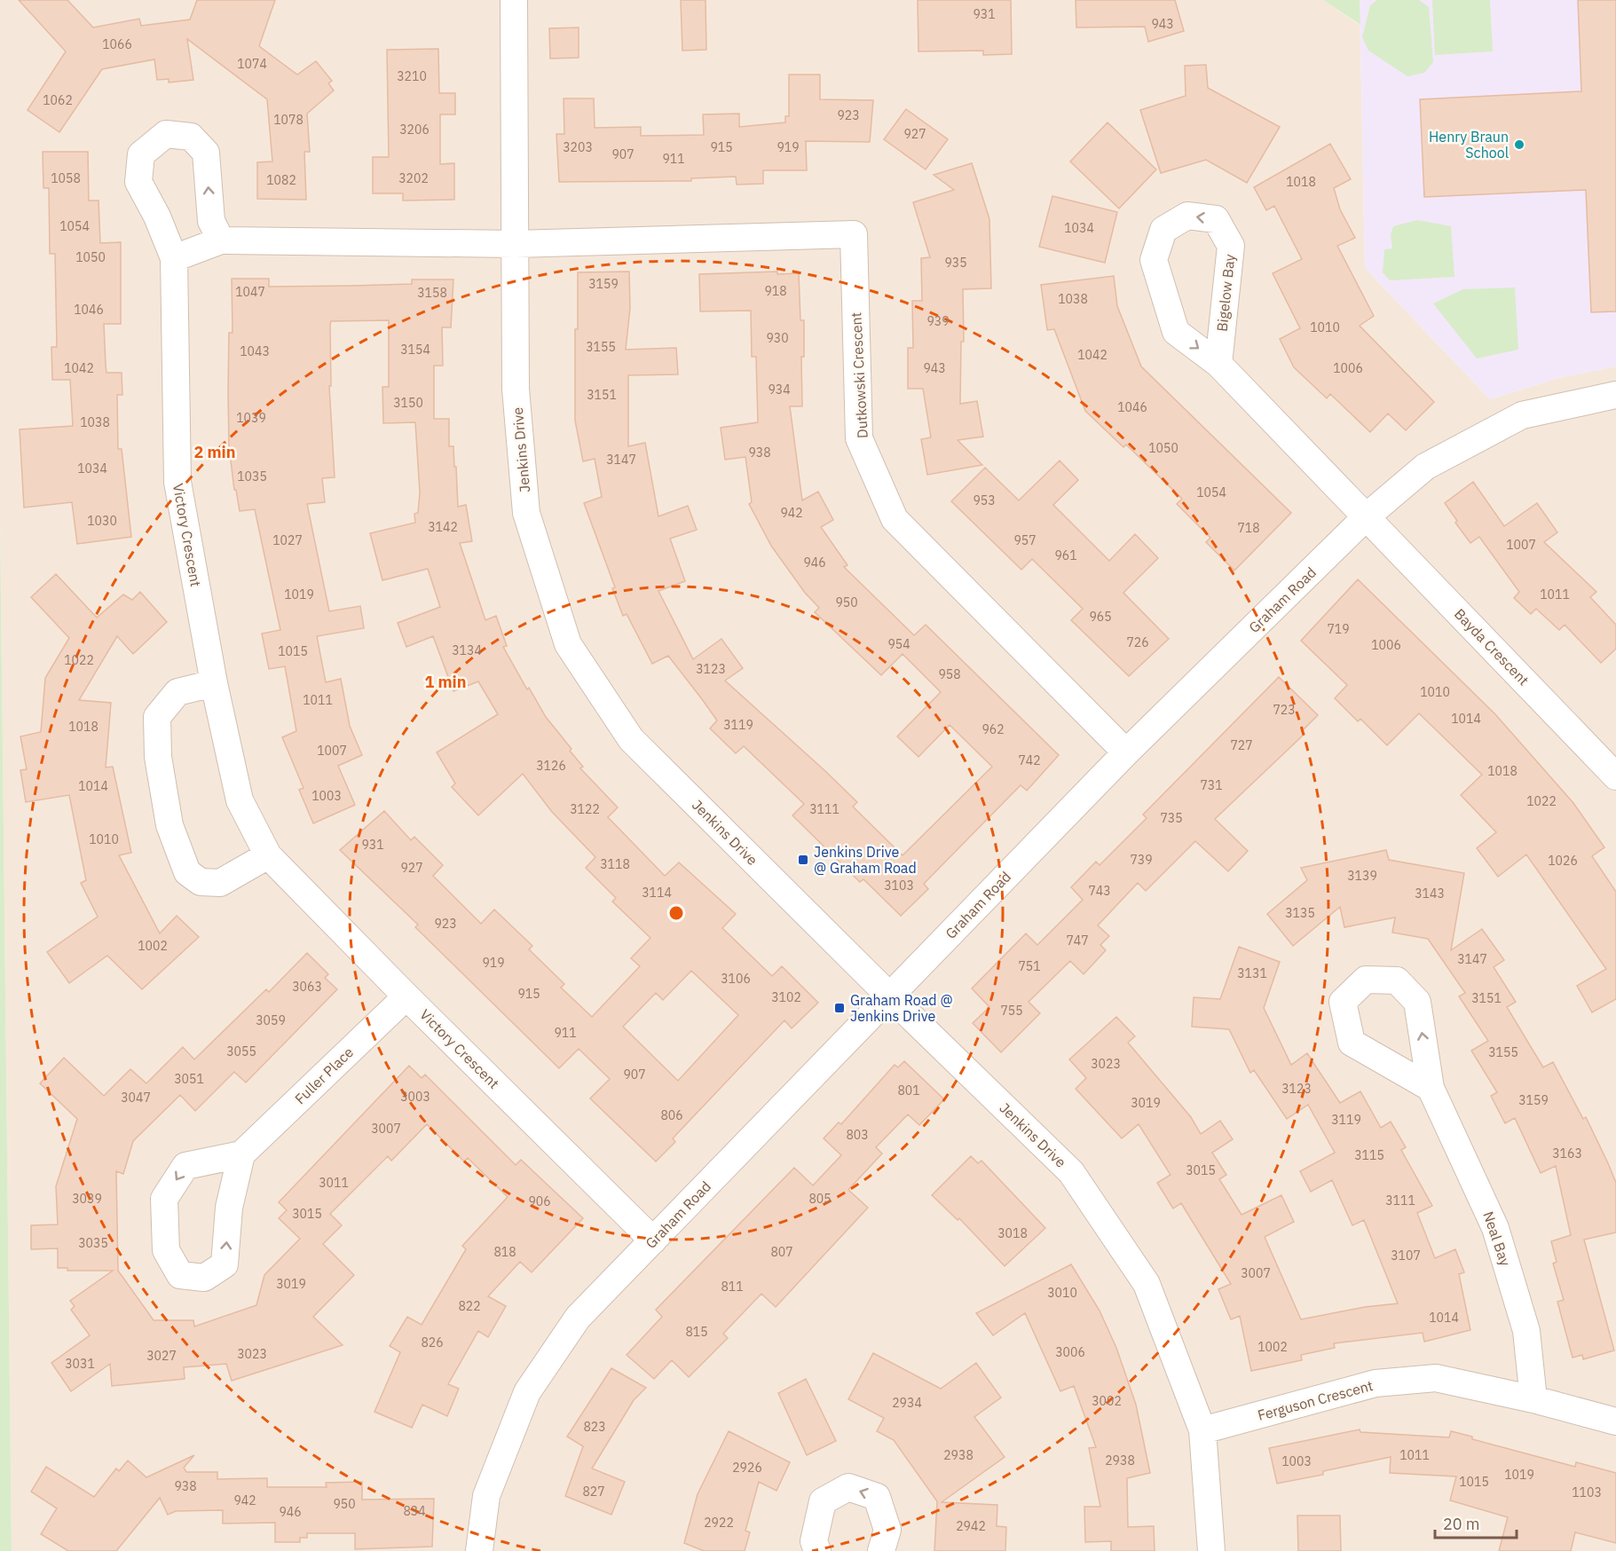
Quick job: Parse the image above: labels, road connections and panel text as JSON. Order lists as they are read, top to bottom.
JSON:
{
  "streets": {
    "street": [
      "Bigelow Bay",
      "Dutkowski Crescent",
      "Jenkins Drive",
      "Victory Crescent",
      "Graham Road",
      "Bayda Crescent",
      "Fuller Place",
      "Neal Bay",
      "Ferguson Crescent"
    ]
  },
  "crossings": [
    ["Bigelow Bay", "Graham Road"],
    ["Bigelow Bay", "Bayda Crescent"],
    ["Dutkowski Crescent", "Jenkins Drive"],
    ["Dutkowski Crescent", "Graham Road"],
    ["Jenkins Drive", "Graham Road"],
    ["Jenkins Drive", "Ferguson Crescent"],
    ["Victory Crescent", "Graham Road"],
    ["Victory Crescent", "Fuller Place"],
    ["Graham Road", "Bayda Crescent"],
    ["Neal Bay", "Ferguson Crescent"]
  ],
  "places": {
    "other": ["Henry Braun School"],
    "transit": ["Jenkins Drive @ Graham Road", "Graham Road @ Jenkins Drive"]
  },
  "house_numbers": [
    "931",
    "943",
    "1066",
    "1074",
    "3210",
    "1062",
    "923",
    "1078",
    "3206",
    "927",
    "3203",
    "915",
    "919",
    "907",
    "911",
    "1058",
    "3202",
    "1082",
    "1018",
    "1054",
    "1034",
    "1050",
    "935",
    "3159",
    "918",
    "1047",
    "3158",
    "1038",
    "1046",
    "939",
    "1010",
    "930",
    "3155",
    "3154",
    "1043",
    "1042",
    "1042",
    "943",
    "1006",
    "934",
    "3151",
    "3150",
    "1046",
    "1039",
    "1038",
    "1050",
    "938",
    "3147",
    "1034",
    "1035",
    "1054",
    "953",
    "942",
    "1030",
    "3142",
    "718",
    "1027",
    "957",
    "1007",
    "961",
    "946",
    "1019",
    "1011",
    "950",
    "965",
    "719",
    "726",
    "954",
    "1006",
    "3134",
    "1015",
    "1022",
    "3123",
    "958",
    "1010",
    "1011",
    "723",
    "1014",
    "3119",
    "1018",
    "962",
    "727",
    "1007",
    "742",
    "3126",
    "1018",
    "731",
    "1014",
    "1003",
    "1022",
    "3122",
    "3111",
    "735",
    "1010",
    "931",
    "739",
    "1026",
    "3118",
    "927",
    "3139",
    "3103",
    "743",
    "3114",
    "3143",
    "3135",
    "923",
    "747",
    "1002",
    "3147",
    "919",
    "751",
    "3131",
    "3106",
    "3063",
    "915",
    "3102",
    "3151",
    "755",
    "3059",
    "911",
    "3055",
    "3155",
    "3023",
    "907",
    "3051",
    "3123",
    "801",
    "3003",
    "3047",
    "3159",
    "3019",
    "806",
    "3119",
    "3007",
    "803",
    "3163",
    "3115",
    "3015",
    "3011",
    "3039",
    "805",
    "3111",
    "906",
    "3015",
    "3018",
    "3035",
    "818",
    "807",
    "3107",
    "3007",
    "3019",
    "811",
    "3010",
    "822",
    "1014",
    "815",
    "826",
    "1002",
    "3006",
    "3023",
    "3027",
    "3031",
    "3002",
    "2934",
    "823",
    "2938",
    "1011",
    "2938",
    "1003",
    "2926",
    "1019",
    "1015",
    "938",
    "827",
    "1103",
    "942",
    "950",
    "834",
    "946",
    "2922",
    "2942"
  ],
  "scale_bar": "20 m",
  "rings": ["2 min", "1 min"]
}
